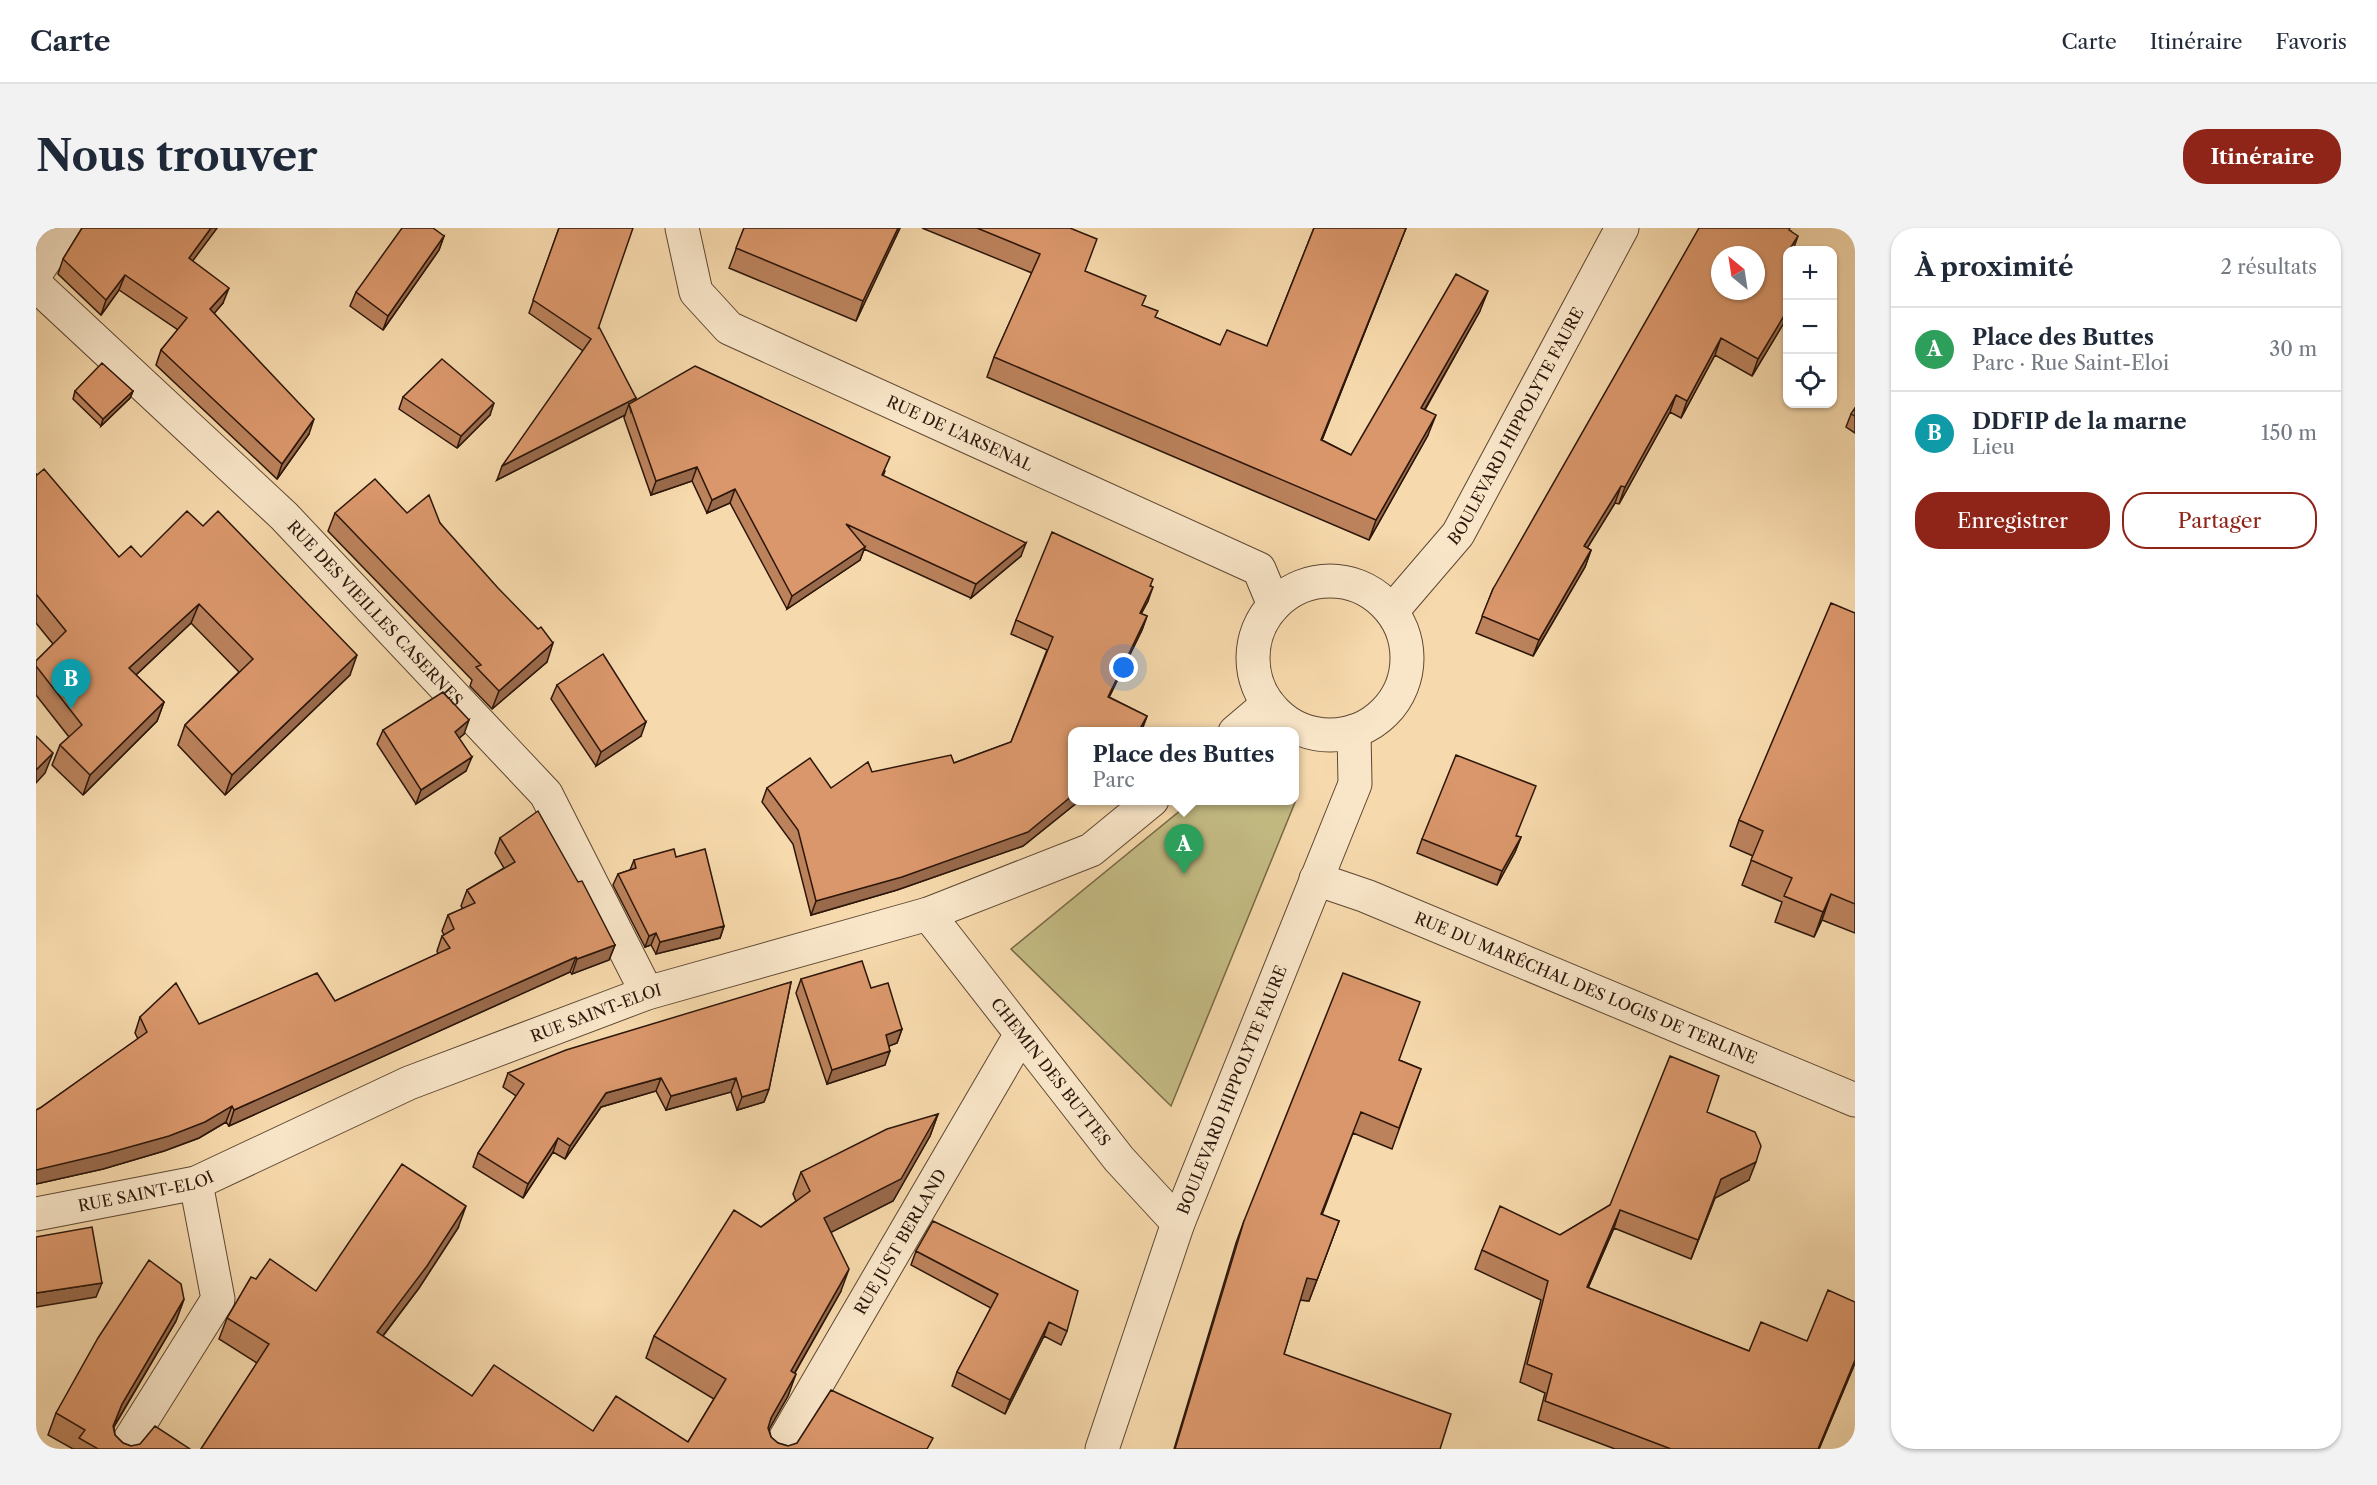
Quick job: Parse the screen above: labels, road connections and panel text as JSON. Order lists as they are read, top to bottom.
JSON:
{
  "streets": {
    "street": [
      "BOULEVARD HIPPOLYTE FAURE",
      "RUE DE L'ARSENAL",
      "RUE DES VIEILLES CASERNES",
      "RUE DU MARÉCHAL DES LOGIS DE TERLINE",
      "RUE SAINT-ELOI",
      "CHEMIN DES BUTTES",
      "RUE JUST BERLAND"
    ]
  },
  "crossings": [
    ["BOULEVARD HIPPOLYTE FAURE", "RUE DU MARÉCHAL DES LOGIS DE TERLINE"],
    ["BOULEVARD HIPPOLYTE FAURE", "CHEMIN DES BUTTES"],
    ["RUE DES VIEILLES CASERNES", "RUE SAINT-ELOI"],
    ["RUE SAINT-ELOI", "CHEMIN DES BUTTES"],
    ["CHEMIN DES BUTTES", "RUE JUST BERLAND"]
  ],
  "north": "top left",
  "page": {
    "header": "Carte",
    "nav": ["Carte", "Itinéraire", "Favoris"],
    "buttons": [
      "Itinéraire",
      ["Enregistrer", "Partager"]
    ],
    "title": "Nous trouver",
    "heading": ["À proximité", "2 résultats"],
    "map_buttons": ["+", "−"],
    "list": [
      {
        "mark": "A",
        "name": "Place des Buttes",
        "note": "Parc · Rue Saint-Eloi",
        "value": "30 m"
      },
      {
        "mark": "B",
        "name": "DDFIP de la marne",
        "note": "Lieu",
        "value": "150 m"
      }
    ],
    "pins": ["B", "A"],
    "popup": ["Place des Buttes", "Parc"]
  }
}
